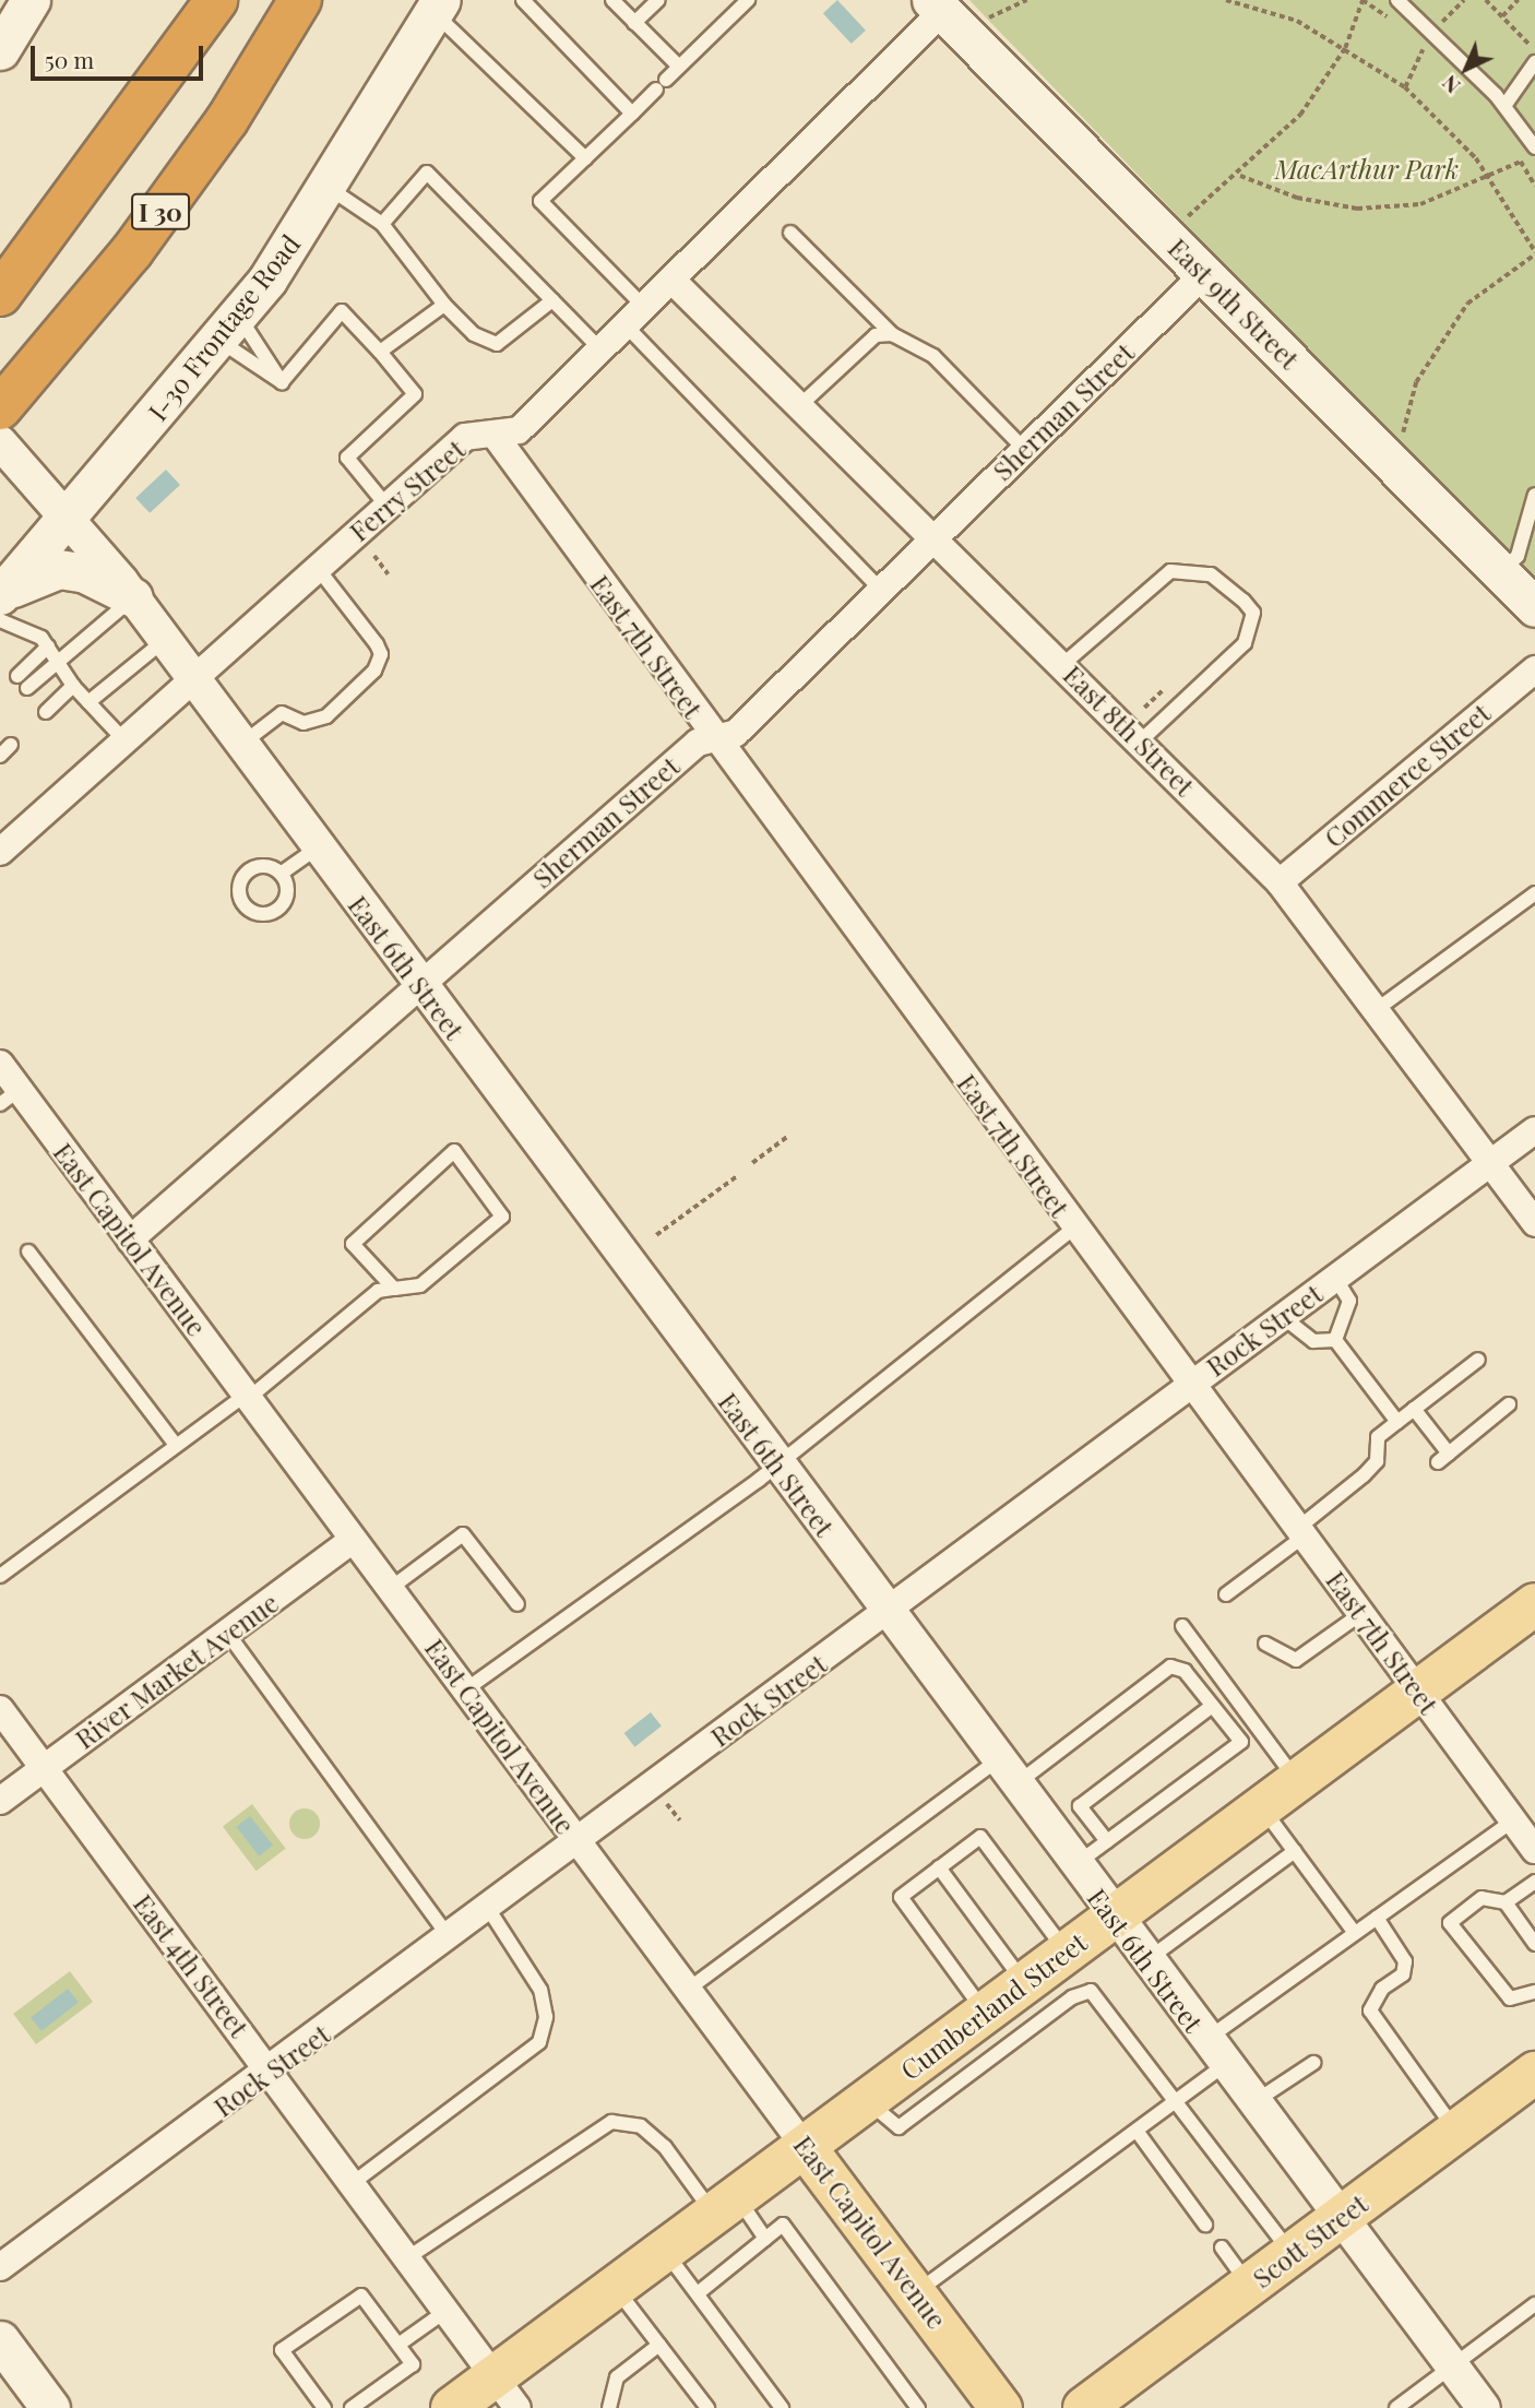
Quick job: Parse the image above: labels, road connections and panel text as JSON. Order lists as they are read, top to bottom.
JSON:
{
  "streets": {
    "highway": ["I 30"],
    "main road": [
      "East 9th Street",
      "I-30 Frontage Road",
      "East Capitol Avenue",
      "Cumberland Street",
      "Scott Street"
    ],
    "street": [
      "Sherman Street",
      "Ferry Street",
      "East 7th Street",
      "East 8th Street",
      "Commerce Street",
      "East 6th Street",
      "Rock Street",
      "River Market Avenue",
      "East 4th Street"
    ]
  },
  "crossings": [
    ["East 9th Street", "Sherman Street"],
    ["East 9th Street", "Ferry Street"],
    ["I-30 Frontage Road", "East 6th Street"],
    ["Sherman Street", "East 7th Street"],
    ["Sherman Street", "East 8th Street"],
    ["Sherman Street", "East 6th Street"],
    ["Sherman Street", "East Capitol Avenue"],
    ["Ferry Street", "East 7th Street"],
    ["Ferry Street", "East 8th Street"],
    ["Ferry Street", "East 6th Street"],
    ["East 7th Street", "Rock Street"],
    ["East 7th Street", "Cumberland Street"],
    ["East 8th Street", "Commerce Street"],
    ["East 8th Street", "Rock Street"],
    ["East 6th Street", "Rock Street"],
    ["East 6th Street", "Cumberland Street"],
    ["East 6th Street", "Scott Street"],
    ["East Capitol Avenue", "Rock Street"],
    ["East Capitol Avenue", "River Market Avenue"],
    ["East Capitol Avenue", "Cumberland Street"],
    ["Rock Street", "East 4th Street"],
    ["River Market Avenue", "East 4th Street"],
    ["East 4th Street", "Cumberland Street"]
  ],
  "parks": ["MacArthur Park"],
  "scale_bar": "50 m",
  "north": "bottom left"
}
